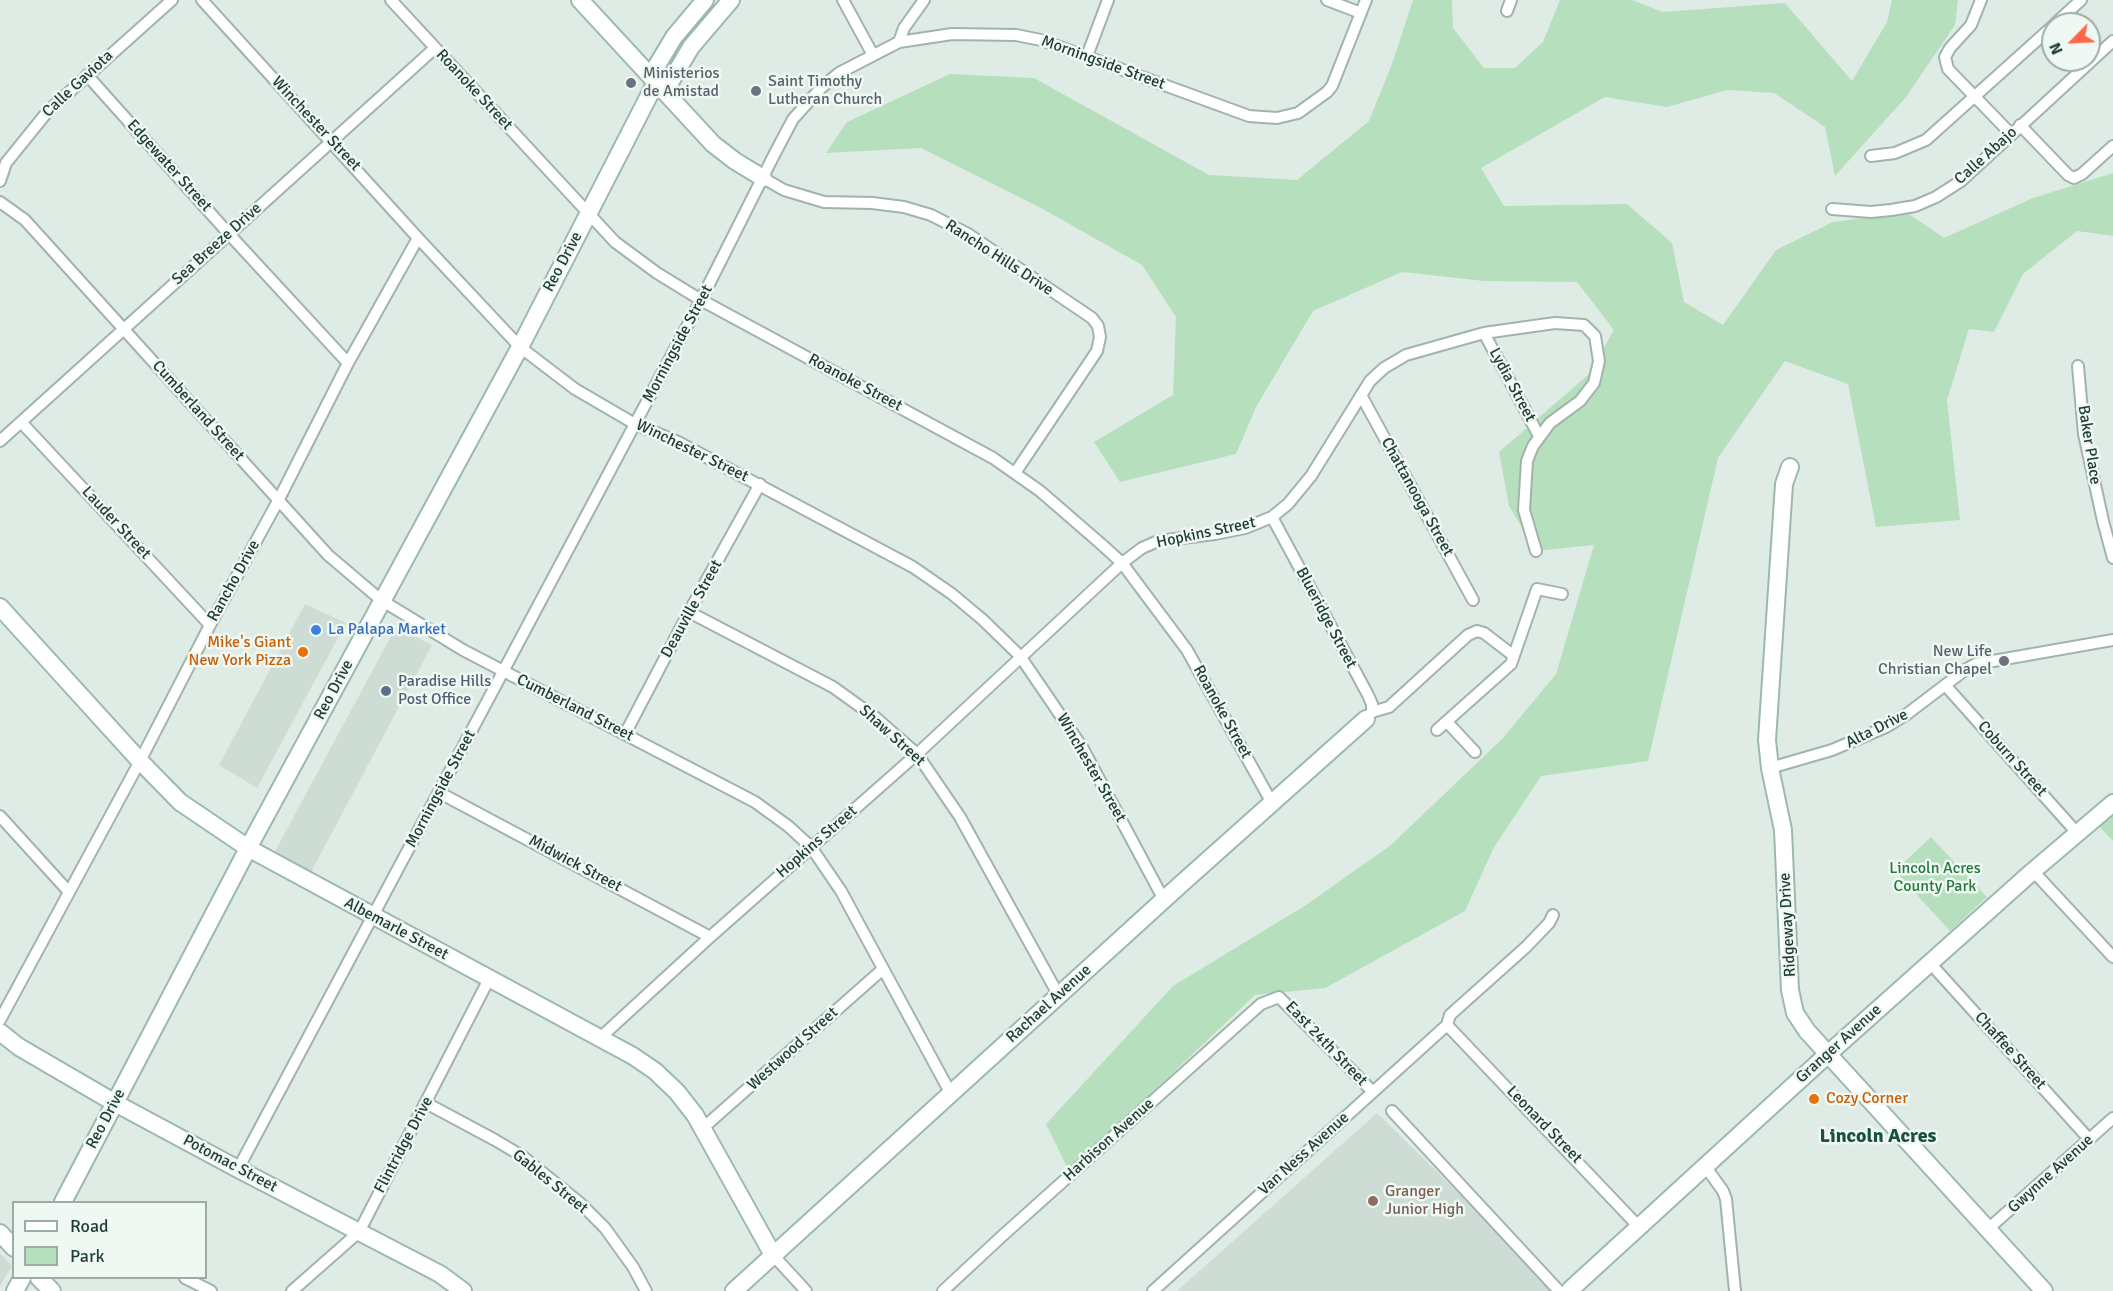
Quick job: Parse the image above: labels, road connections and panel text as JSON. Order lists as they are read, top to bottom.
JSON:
{
  "streets": {
    "street": [
      "Morningside Street",
      "Calle Gaviota",
      "Roanoke Street",
      "Winchester Street",
      "Calle Abajo",
      "Edgewater Street",
      "Sea Breeze Drive",
      "Rancho Hills Drive",
      "Reo Drive",
      "Lydia Street",
      "Cumberland Street",
      "Baker Place",
      "Chattanooga Street",
      "Lauder Street",
      "Hopkins Street",
      "Rancho Drive",
      "Deauville Street",
      "Blueridge Street",
      "Alta Drive",
      "Shaw Street",
      "Coburn Street",
      "Midwick Street",
      "Ridgeway Drive",
      "Albemarle Street",
      "Rachael Avenue",
      "East 24th Street",
      "Granger Avenue",
      "Westwood Street",
      "Chaffee Street",
      "Leonard Street",
      "Harbison Avenue",
      "Flintridge Drive",
      "Van Ness Avenue",
      "Potomac Street",
      "Gwynne Avenue",
      "Gables Street"
    ]
  },
  "crossings": [
    ["Morningside Street", "Roanoke Street"],
    ["Morningside Street", "Winchester Street"],
    ["Morningside Street", "Rancho Hills Drive"],
    ["Morningside Street", "Cumberland Street"],
    ["Morningside Street", "Midwick Street"],
    ["Morningside Street", "Albemarle Street"],
    ["Morningside Street", "Potomac Street"],
    ["Calle Gaviota", "Edgewater Street"],
    ["Roanoke Street", "Sea Breeze Drive"],
    ["Roanoke Street", "Rancho Hills Drive"],
    ["Roanoke Street", "Reo Drive"],
    ["Roanoke Street", "Hopkins Street"],
    ["Roanoke Street", "Rachael Avenue"],
    ["Winchester Street", "Sea Breeze Drive"],
    ["Winchester Street", "Reo Drive"],
    ["Winchester Street", "Hopkins Street"],
    ["Winchester Street", "Rancho Drive"],
    ["Winchester Street", "Deauville Street"],
    ["Winchester Street", "Rachael Avenue"],
    ["Edgewater Street", "Sea Breeze Drive"],
    ["Edgewater Street", "Rancho Drive"],
    ["Sea Breeze Drive", "Cumberland Street"],
    ["Sea Breeze Drive", "Lauder Street"],
    ["Rancho Hills Drive", "Reo Drive"],
    ["Reo Drive", "Cumberland Street"],
    ["Reo Drive", "Albemarle Street"],
    ["Reo Drive", "Potomac Street"],
    ["Lydia Street", "Hopkins Street"],
    ["Cumberland Street", "Hopkins Street"],
    ["Cumberland Street", "Rancho Drive"],
    ["Cumberland Street", "Deauville Street"],
    ["Cumberland Street", "Rachael Avenue"],
    ["Cumberland Street", "Westwood Street"],
    ["Chattanooga Street", "Hopkins Street"],
    ["Lauder Street", "Rancho Drive"],
    ["Hopkins Street", "Blueridge Street"],
    ["Hopkins Street", "Shaw Street"],
    ["Hopkins Street", "Midwick Street"],
    ["Hopkins Street", "Albemarle Street"],
    ["Rancho Drive", "Albemarle Street"],
    ["Deauville Street", "Shaw Street"],
    ["Blueridge Street", "Rachael Avenue"],
    ["Alta Drive", "Coburn Street"],
    ["Alta Drive", "Ridgeway Drive"],
    ["Shaw Street", "Rachael Avenue"],
    ["Coburn Street", "Granger Avenue"],
    ["Ridgeway Drive", "Granger Avenue"],
    ["Ridgeway Drive", "Gwynne Avenue"],
    ["Albemarle Street", "Rachael Avenue"],
    ["Albemarle Street", "Westwood Street"],
    ["Albemarle Street", "Flintridge Drive"],
    ["East 24th Street", "Harbison Avenue"],
    ["East 24th Street", "Van Ness Avenue"],
    ["Granger Avenue", "Chaffee Street"],
    ["Granger Avenue", "Leonard Street"],
    ["Chaffee Street", "Gwynne Avenue"],
    ["Leonard Street", "Van Ness Avenue"],
    ["Flintridge Drive", "Potomac Street"],
    ["Flintridge Drive", "Gables Street"]
  ],
  "districts": ["Lincoln Acres"],
  "parks": ["Lincoln Acres County Park"],
  "places": [
    "Ministerios de Amistad",
    "Saint Timothy Lutheran Church",
    "La Palapa Market",
    "Mike's Giant New York Pizza",
    "New Life Christian Chapel",
    "Paradise Hills Post Office",
    "Cozy Corner",
    "Granger Junior High"
  ],
  "legend": ["Road", "Park"],
  "north": "bottom left"
}
